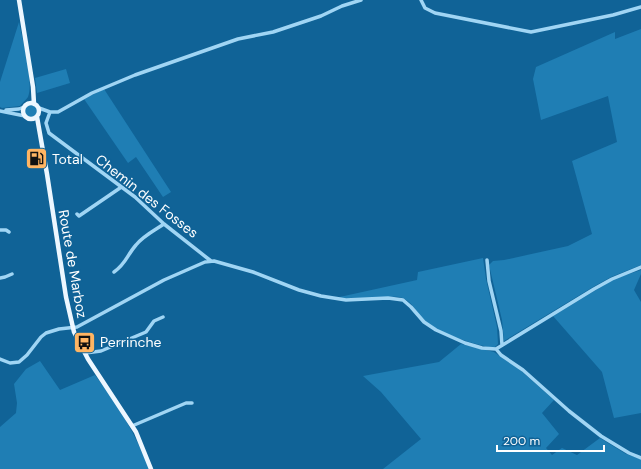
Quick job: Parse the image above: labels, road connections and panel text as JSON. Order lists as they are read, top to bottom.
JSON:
{
  "streets": {
    "main road": ["Route de Marboz"],
    "street": ["Chemin des Fosses"]
  },
  "places": {
    "fuel station": ["Total"],
    "bus stop": ["Perrinche"]
  },
  "scale_bar": "200 m"
}
